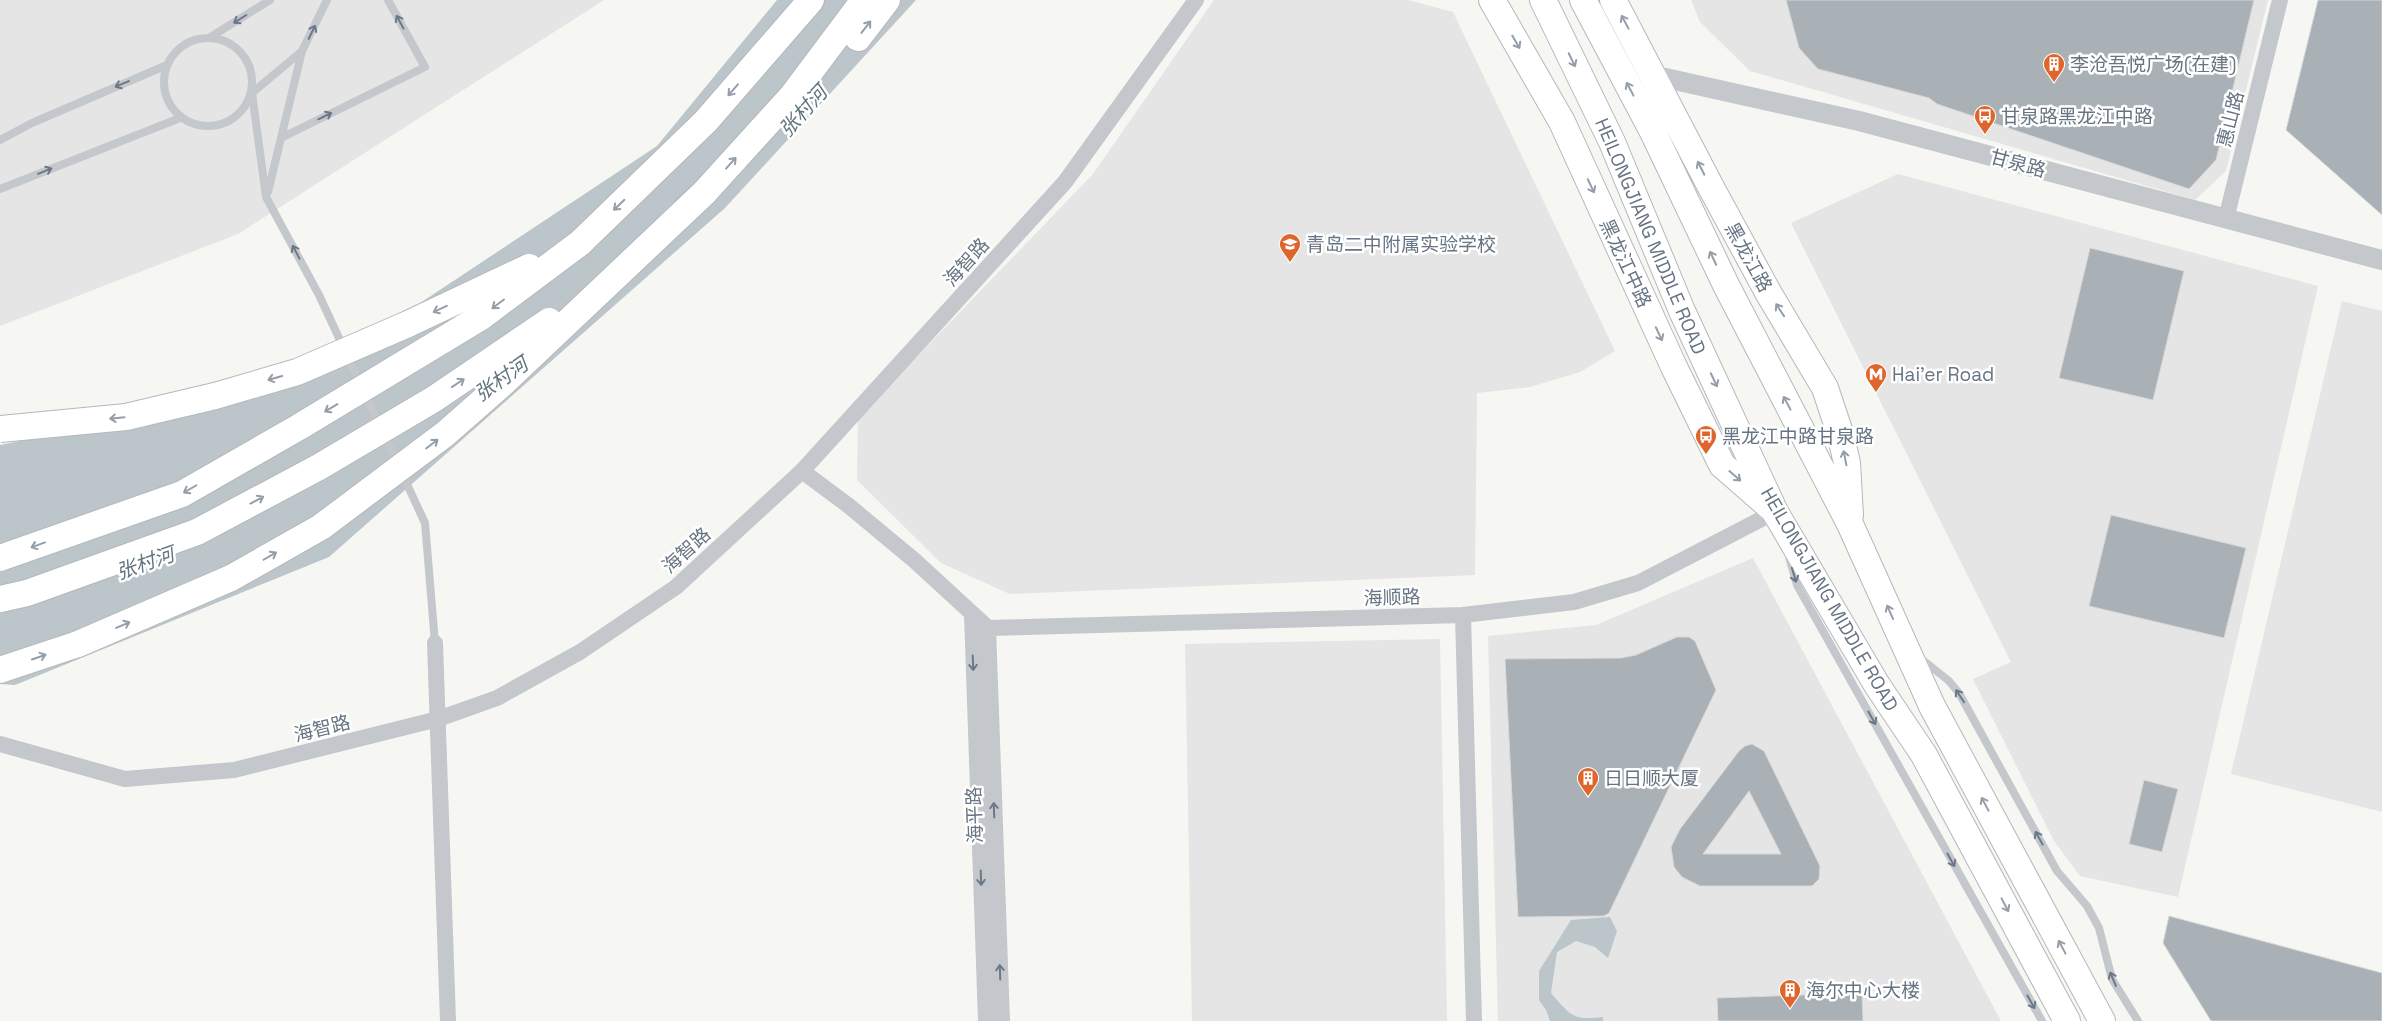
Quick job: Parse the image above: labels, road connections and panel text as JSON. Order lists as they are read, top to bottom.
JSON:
{
  "streets": {
    "highway": ["HEILONGJIANG MIDDLE ROAD", "黑龙江路", "黑龙江中路"],
    "street": [
      "惠山路",
      "甘泉路",
      "海智路",
      "海顺路",
      "海平路"
    ]
  },
  "crossings": [
    ["惠山路", "甘泉路"],
    ["甘泉路", "黑龙江路"],
    ["HEILONGJIANG MIDDLE ROAD", "黑龙江路"],
    ["HEILONGJIANG MIDDLE ROAD", "黑龙江中路"],
    ["HEILONGJIANG MIDDLE ROAD", "海顺路"],
    ["黑龙江中路", "海顺路"],
    ["海顺路", "海平路"]
  ],
  "one_way": ["黑龙江路", "黑龙江中路"],
  "water": ["张村河"],
  "places": {
    "building": ["李沧吾悦广场(在建)", "日日顺大厦", "海尔中心大楼"],
    "bus stop": ["甘泉路黑龙江中路", "黑龙江中路甘泉路"],
    "school or university": ["青岛二中附属实验学校"],
    "metro station": ["Hai'er Road"]
  }
}
